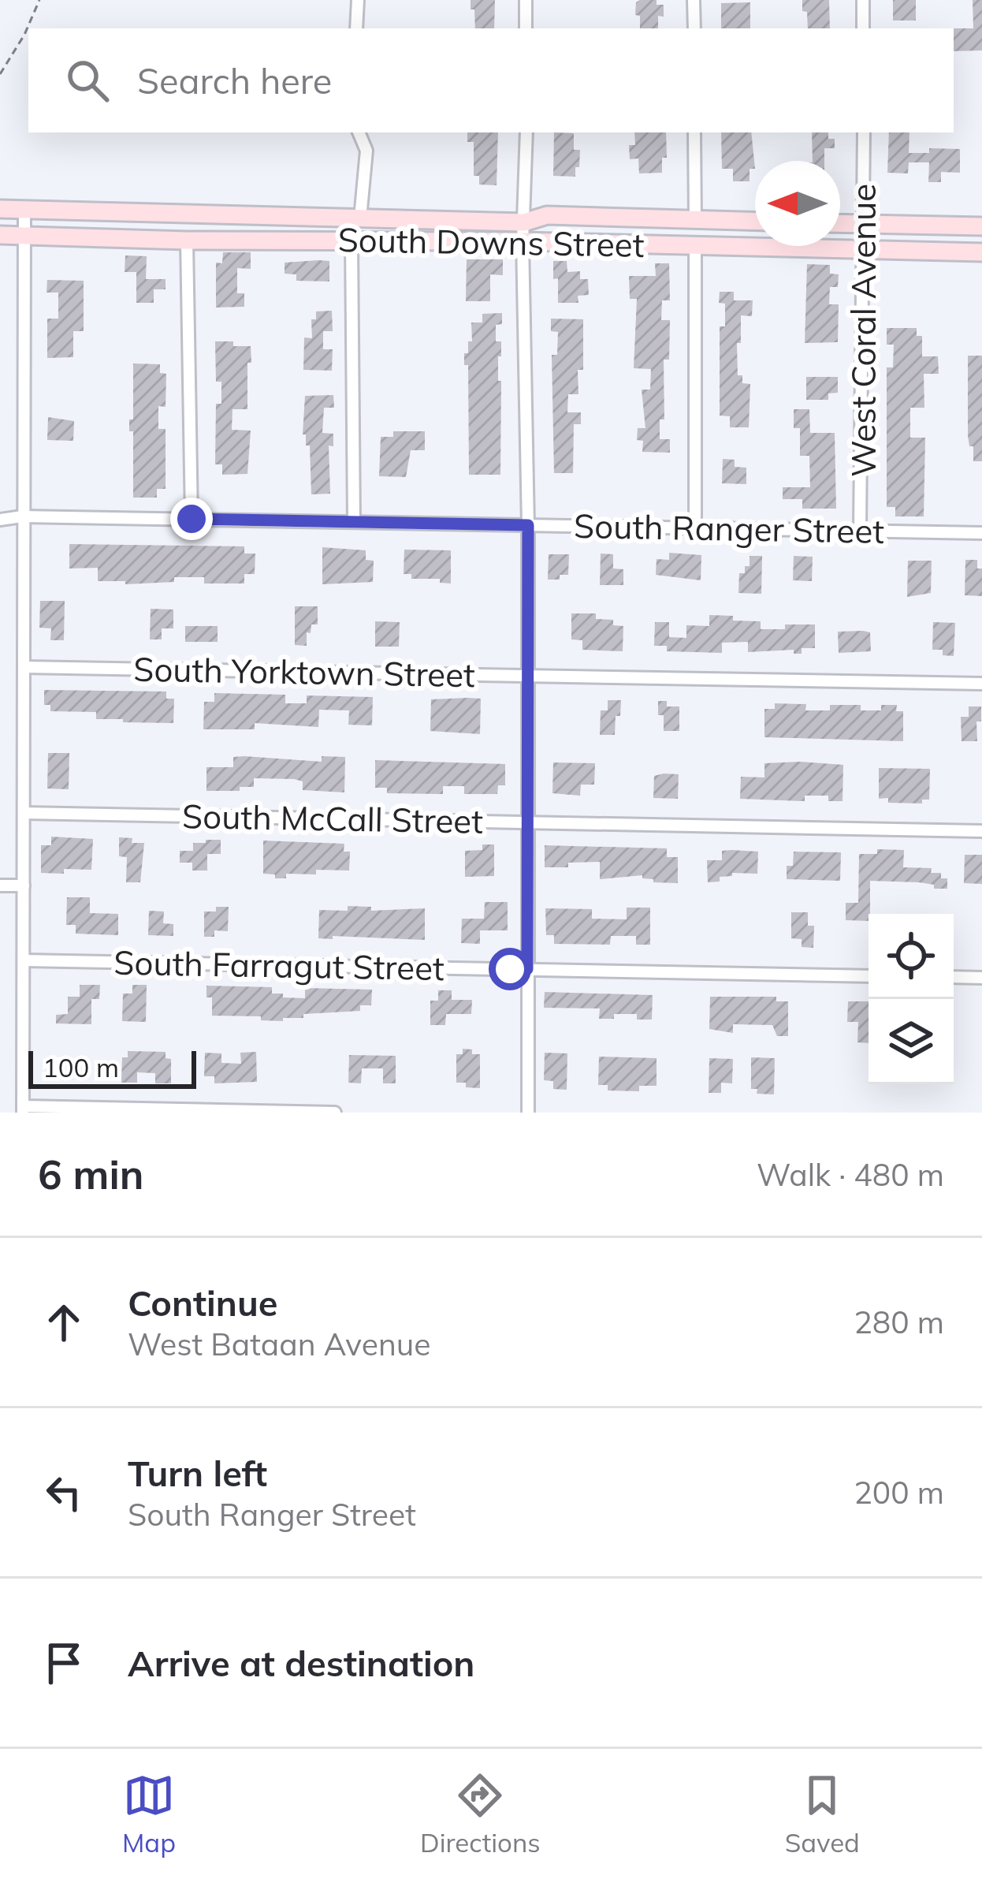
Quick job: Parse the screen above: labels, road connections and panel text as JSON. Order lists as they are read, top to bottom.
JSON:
{
  "streets": {
    "main road": ["South Downs Street"],
    "street": [
      "West Coral Avenue",
      "South Ranger Street",
      "South Yorktown Street",
      "South McCall Street",
      "South Farragut Street"
    ]
  },
  "crossings": [
    ["South Downs Street", "West Coral Avenue"],
    ["West Coral Avenue", "South Ranger Street"]
  ],
  "scale_bar": "100 m",
  "north": "left",
  "page": {
    "search": "Search here",
    "scale": "100 m",
    "heading": ["6 min", "Walk · 480 m"],
    "list": [
      ["Continue", "West Bataan Avenue", "280 m"],
      ["Turn left", "South Ranger Street", "200 m"],
      "Arrive at destination"
    ],
    "nav": ["Map", "Directions", "Saved"]
  }
}
